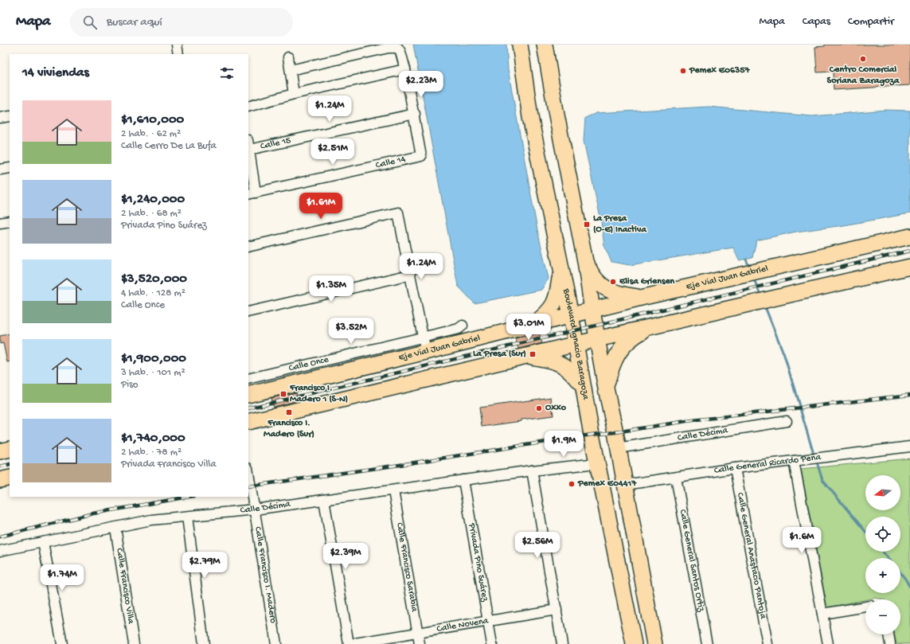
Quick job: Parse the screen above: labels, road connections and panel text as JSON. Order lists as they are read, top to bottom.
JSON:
{
  "streets": {
    "main road": ["Eje Vial Juan Gabriel", "Boulevard Ignacio Zaragoza"],
    "street": [
      "Calle 15",
      "Calle 14",
      "Calle Once",
      "Calle Décima",
      "Calle General Ricardo Peña",
      "Calle General Anastacio Pantoja",
      "Calle General Santos Ortiz",
      "Privada Pino Suárez",
      "Calle Francisco Sarabia",
      "Calle Francisco I. Madero",
      "Calle Francisco Villa",
      "Calle Novena"
    ]
  },
  "crossings": [
    ["Calle 15", "Calle 14"],
    ["Eje Vial Juan Gabriel", "Boulevard Ignacio Zaragoza"],
    ["Eje Vial Juan Gabriel", "Calle Once"],
    ["Boulevard Ignacio Zaragoza", "Calle Décima"],
    ["Calle Décima", "Privada Pino Suárez"],
    ["Calle Décima", "Calle Francisco Sarabia"],
    ["Calle Décima", "Calle Francisco I. Madero"],
    ["Calle Décima", "Calle Francisco Villa"],
    ["Calle General Ricardo Peña", "Calle General Anastacio Pantoja"],
    ["Calle General Ricardo Peña", "Calle General Santos Ortiz"],
    ["Privada Pino Suárez", "Calle Novena"],
    ["Calle Francisco Sarabia", "Calle Novena"]
  ],
  "places": {
    "other": [
      "Centro Comercial Soriana Zaragoza",
      "Pemex E06357",
      "Elisa Griensen",
      "Oxxo",
      "Pemex E04417"
    ],
    "transit": [
      "La Presa (O-E) Inactiva",
      "La Presa (Sur)",
      "Francisco I. Madero 1 (S-N)",
      "Francisco I. Madero (Sur)"
    ]
  },
  "north": "left",
  "page": {
    "header": "Mapa",
    "search": "Buscar aquí",
    "nav": ["Mapa", "Capas", "Compartir"],
    "heading": "14 viviendas",
    "price": [
      "$2.23M",
      "$1.24M",
      "$2.51M",
      "$1.61M",
      "$1.24M",
      "$1.35M",
      "$3.01M",
      "$3.52M",
      "$1.9M",
      "$1.6M",
      "$2.56M",
      "$2.39M",
      "$2.79M",
      "$1.74M"
    ],
    "list": [
      {
        "name": "$1,610,000",
        "note": "2 hab. · 62 m² · Calle Cerro De La Bufa"
      },
      {
        "name": "$1,240,000",
        "note": "2 hab. · 68 m² · Privada Pino Suárez"
      },
      {
        "name": "$3,520,000",
        "note": "4 hab. · 128 m² · Calle Once"
      },
      {
        "name": "$1,900,000",
        "note": "3 hab. · 101 m² · Piso"
      },
      {
        "name": "$1,740,000",
        "note": "2 hab. · 78 m² · Privada Francisco Villa"
      }
    ],
    "map_buttons": ["+", "−"]
  }
}
